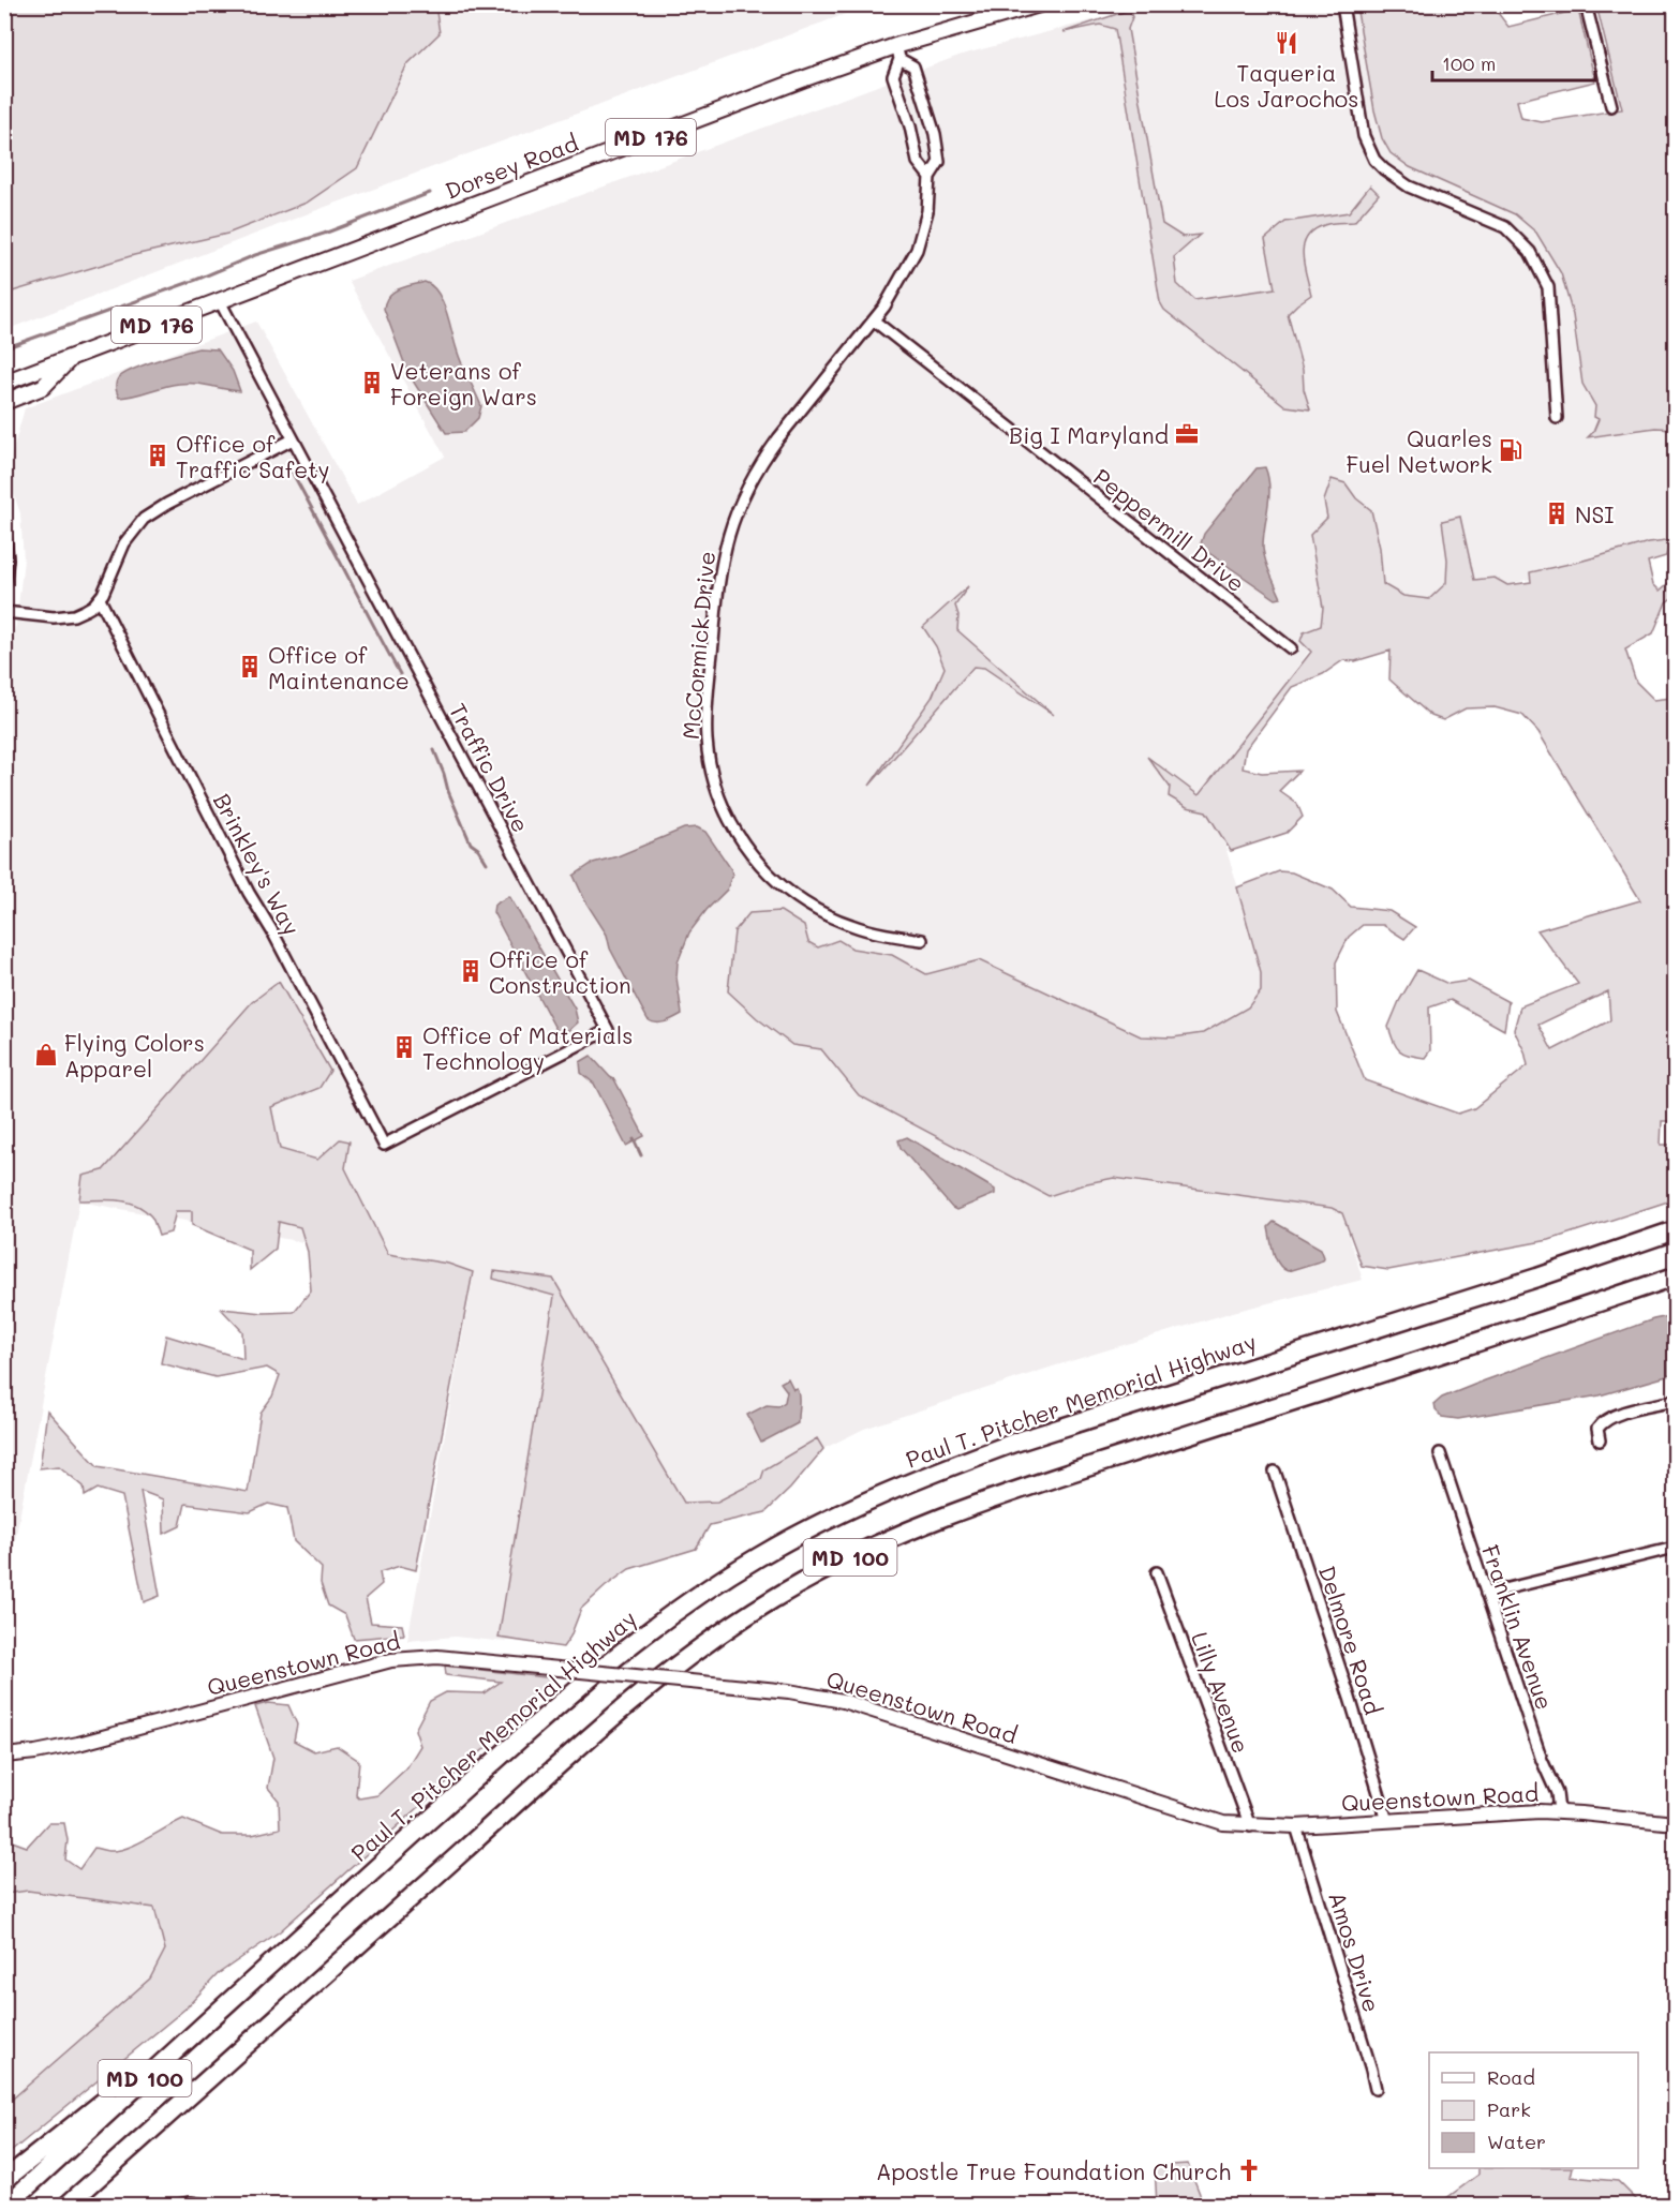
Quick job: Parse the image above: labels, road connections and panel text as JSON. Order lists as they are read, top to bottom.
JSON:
{
  "streets": {
    "highway": ["Paul T. Pitcher Memorial Highway", "MD 100"],
    "main road": ["MD 176", "Dorsey Road"],
    "street": [
      "Peppermill Drive",
      "McCormick Drive",
      "Traffic Drive",
      "Brinkley's Way",
      "Franklin Avenue",
      "Delmore Road",
      "Queenstown Road",
      "Lilly Avenue",
      "Amos Drive"
    ]
  },
  "crossings": [
    ["Dorsey Road", "McCormick Drive"],
    ["Dorsey Road", "Traffic Drive"],
    ["Peppermill Drive", "McCormick Drive"],
    ["Traffic Drive", "Brinkley's Way"],
    ["Franklin Avenue", "Queenstown Road"],
    ["Delmore Road", "Queenstown Road"],
    ["Queenstown Road", "Lilly Avenue"],
    ["Queenstown Road", "Amos Drive"]
  ],
  "places": {
    "restaurant": ["Taqueria Los Jarochos"],
    "building": [
      "Veterans of Foreign Wars",
      "Office of Traffic Safety",
      "NSI",
      "Office of Maintenance",
      "Office of Construction",
      "Office of Materials Technology"
    ],
    "office": ["Big I Maryland"],
    "fuel station": ["Quarles Fuel Network"],
    "shop": ["Flying Colors Apparel"],
    "church": ["Apostle True Foundation Church"]
  },
  "legend": ["Road", "Park", "Water"],
  "scale_bar": "100 m"
}
